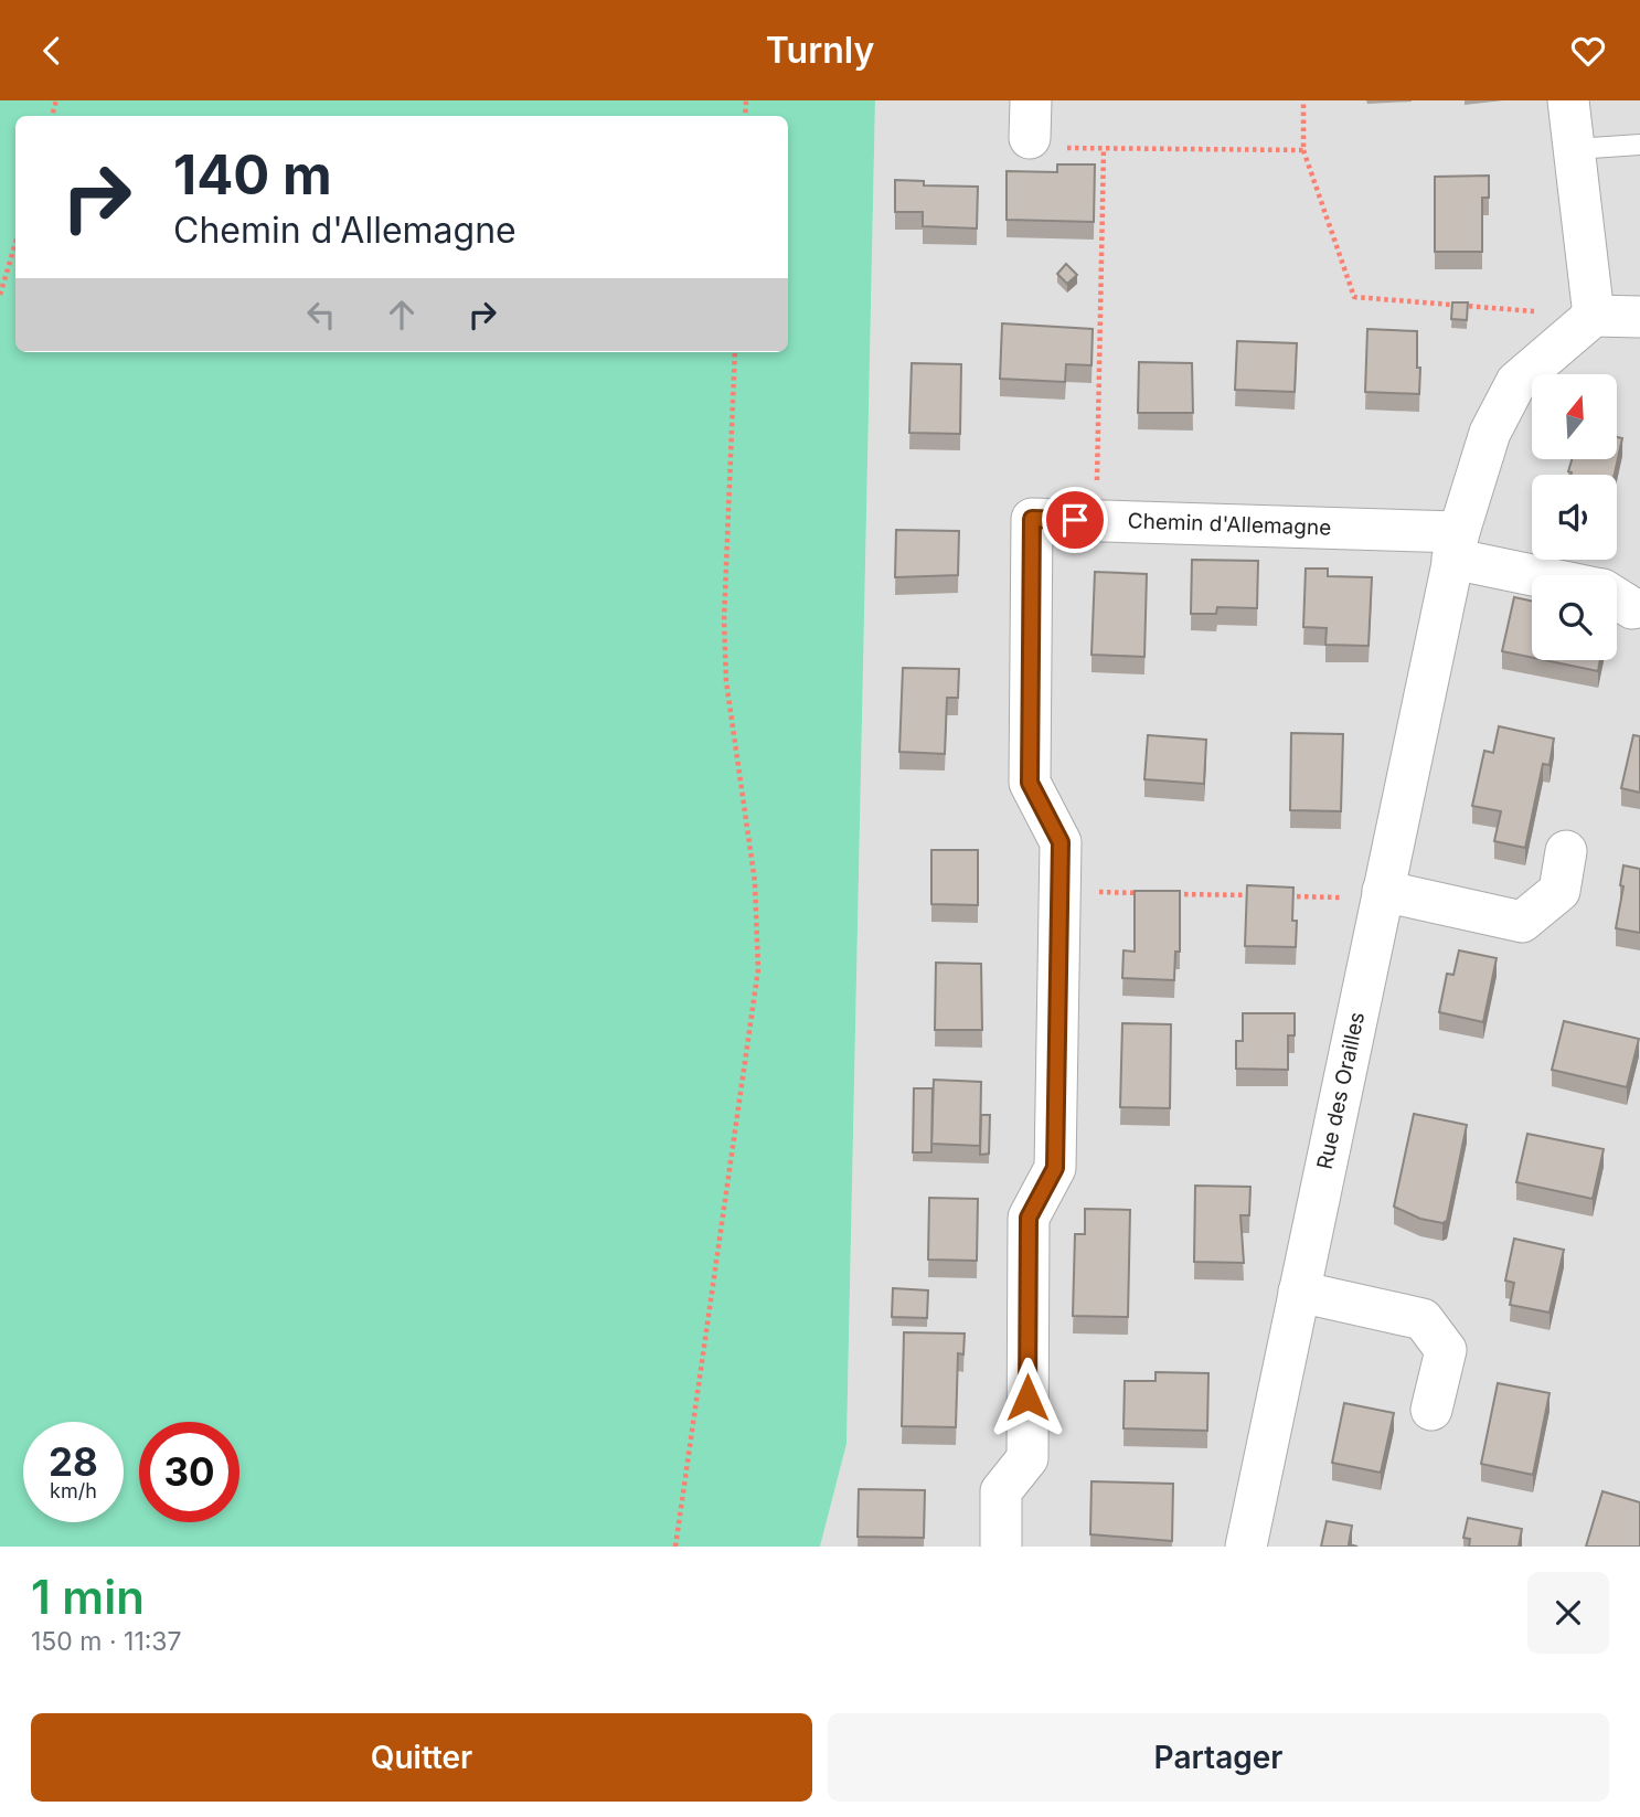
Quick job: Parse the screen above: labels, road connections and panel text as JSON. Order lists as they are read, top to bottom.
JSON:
{
  "streets": {
    "street": ["Chemin d'Allemagne", "Rue des Orailles"]
  },
  "crossings": [
    ["Chemin d'Allemagne", "Rue des Orailles"]
  ],
  "north": "top",
  "page": {
    "header": "Turnly",
    "turn": ["140 m", "Chemin d'Allemagne"],
    "speed": "28 km/h",
    "limit": "30",
    "heading": ["1 min", "150 m · 11:37"],
    "buttons": ["Quitter", "Partager"]
  }
}
